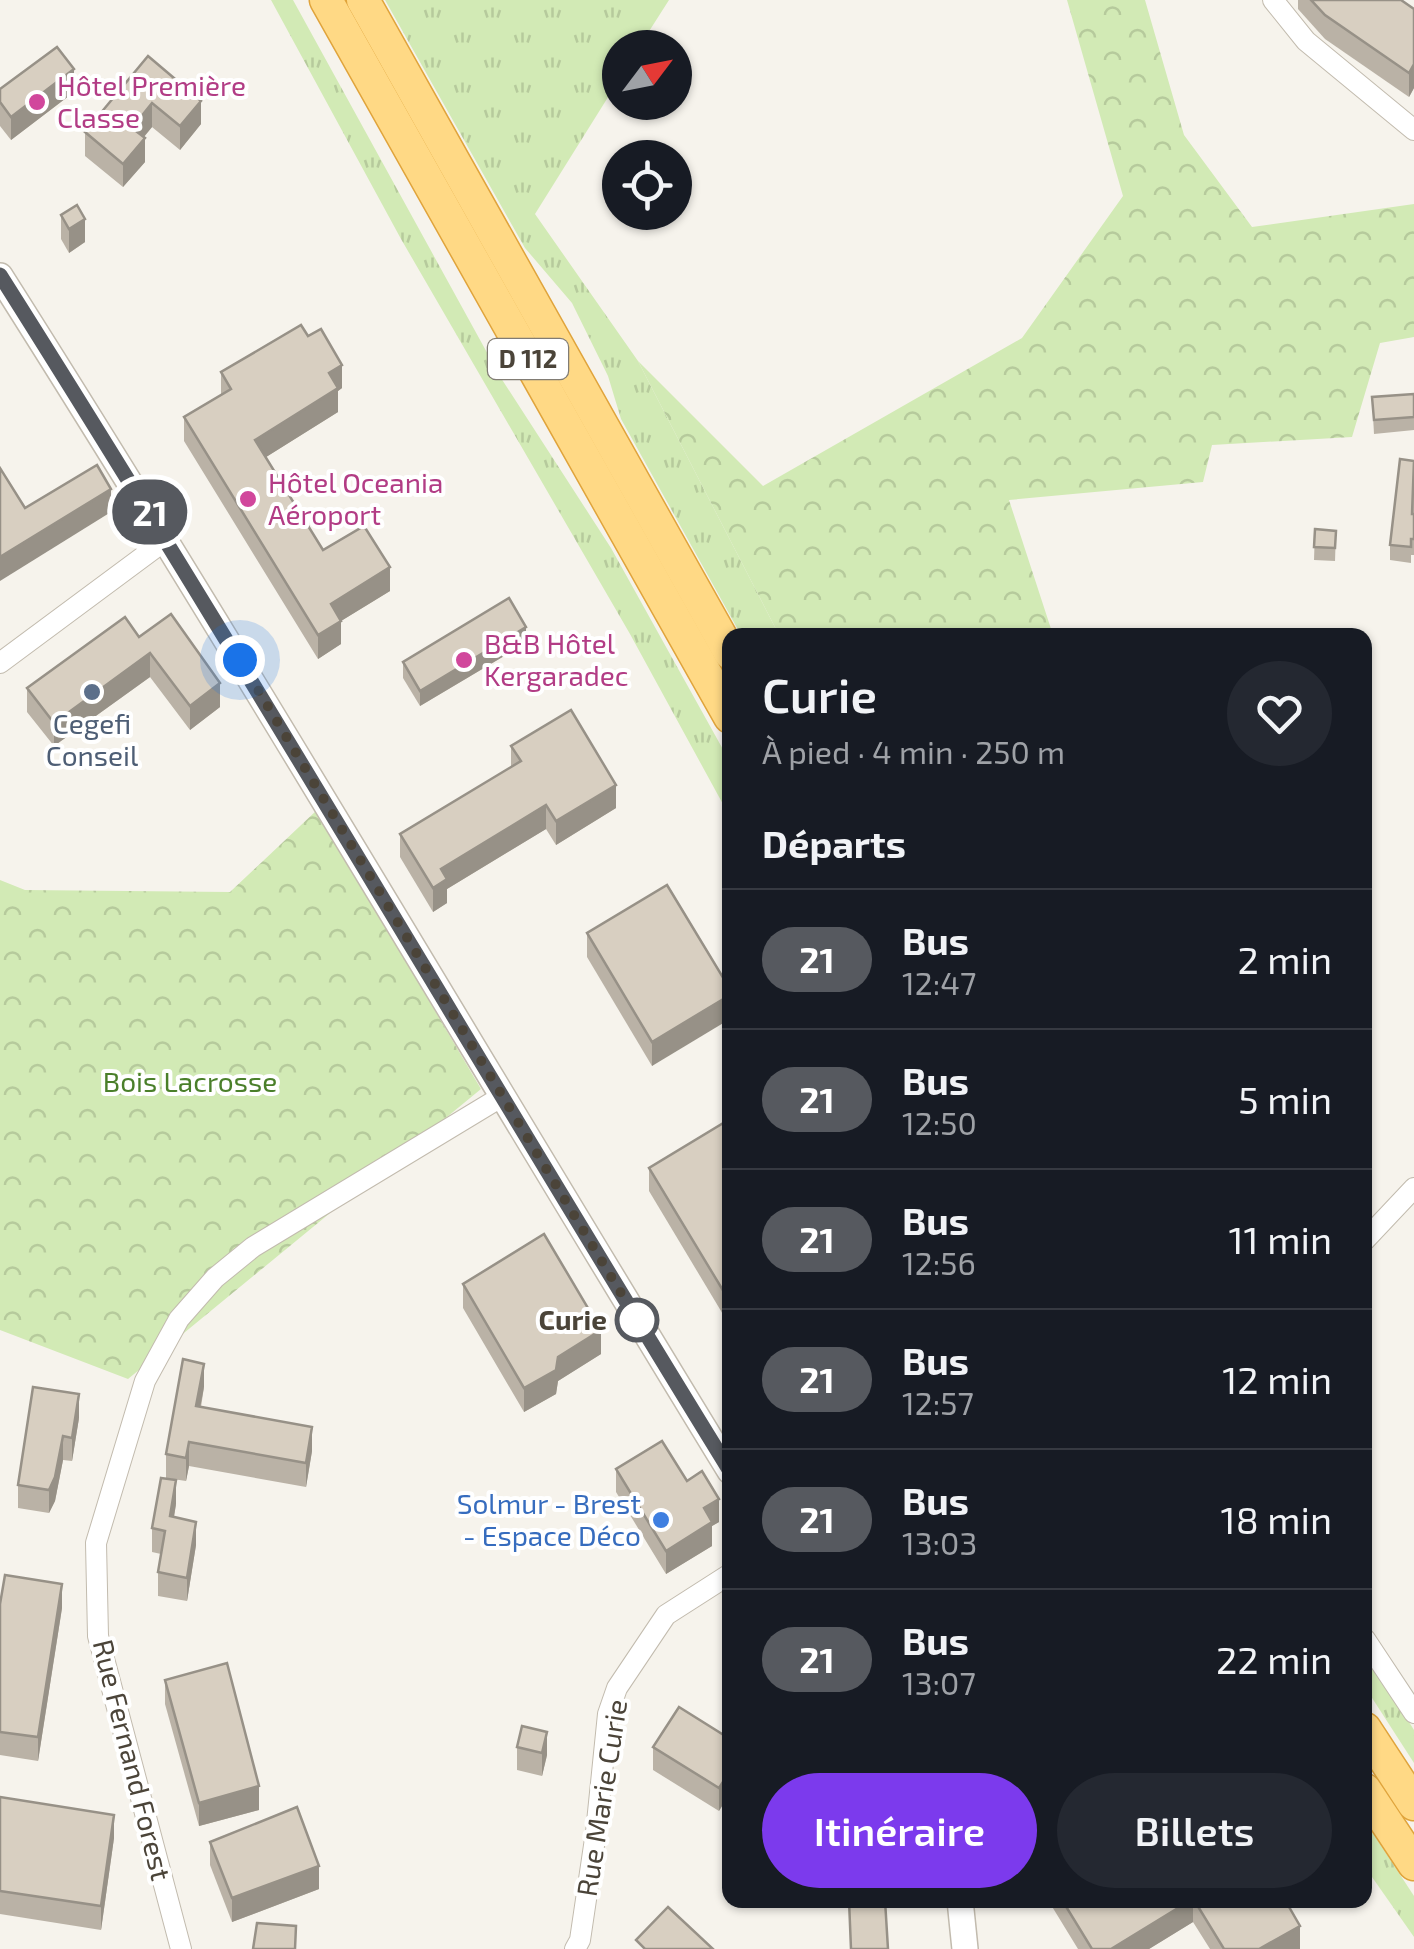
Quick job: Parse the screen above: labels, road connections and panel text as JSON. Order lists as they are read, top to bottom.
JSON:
{
  "streets": {
    "highway": ["D 112"],
    "street": ["Rue Fernand Forest", "Rue Marie Curie"]
  },
  "parks": ["Bois Lacrosse"],
  "places": [
    "Hôtel Première Classe",
    "Hôtel Oceania Aéroport",
    "B&B Hôtel Kergaradec",
    "Cegefi Conseil",
    "Curie",
    "Solmur - Brest - Espace Déco"
  ],
  "lines": ["bus line 21"],
  "north": "top right",
  "page": {
    "on_map": "21",
    "heading": [
      ["Curie", "À pied · 4 min · 250 m"],
      "Départs"
    ],
    "list": [
      {
        "mark": "21",
        "name": "Bus",
        "note": "12:47",
        "value": "2 min"
      },
      {
        "mark": "21",
        "name": "Bus",
        "note": "12:50",
        "value": "5 min"
      },
      {
        "mark": "21",
        "name": "Bus",
        "note": "12:56",
        "value": "11 min"
      },
      {
        "mark": "21",
        "name": "Bus",
        "note": "12:57",
        "value": "12 min"
      },
      {
        "mark": "21",
        "name": "Bus",
        "note": "13:03",
        "value": "18 min"
      },
      {
        "mark": "21",
        "name": "Bus",
        "note": "13:07",
        "value": "22 min"
      }
    ],
    "buttons": ["Itinéraire", "Billets"]
  }
}
